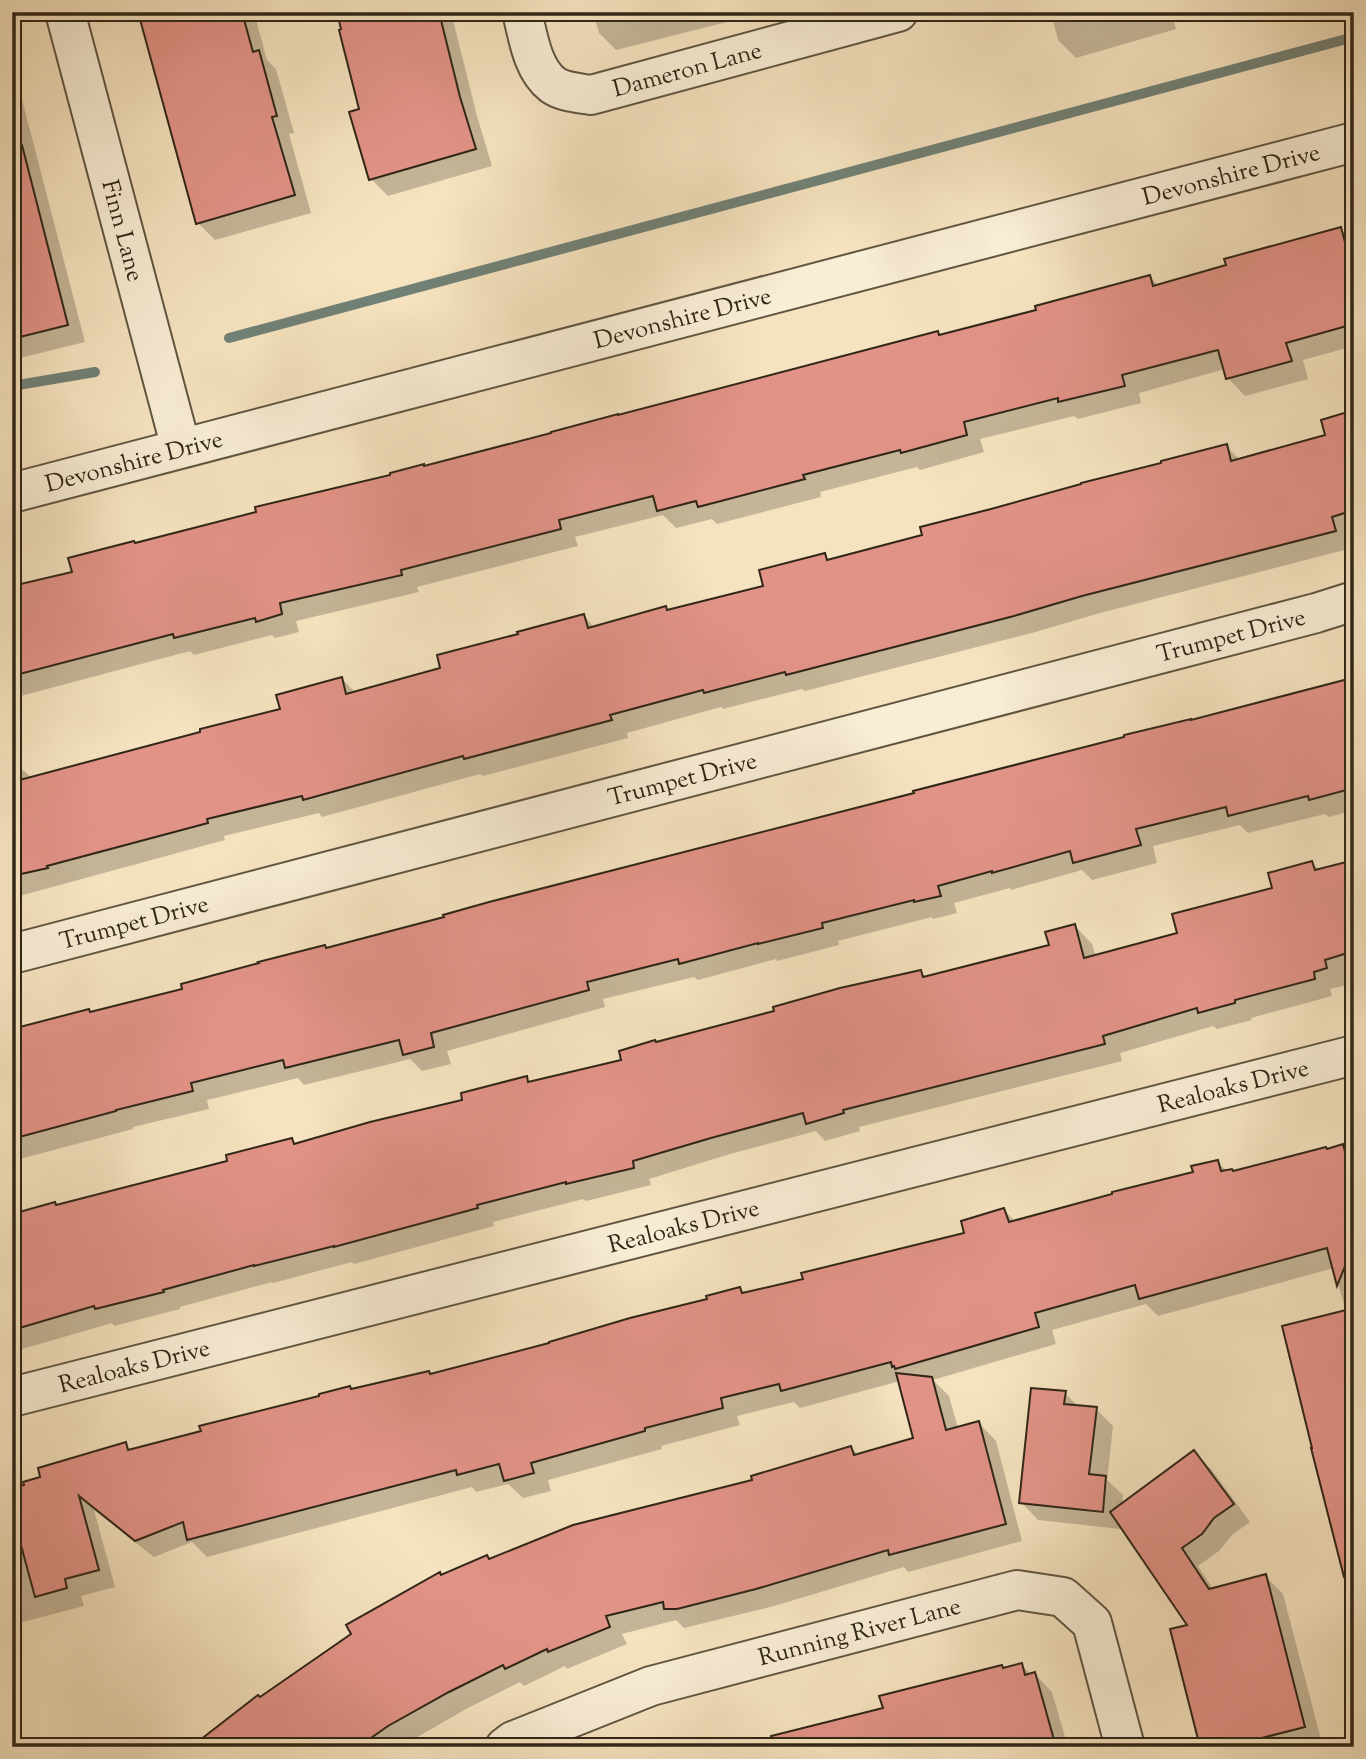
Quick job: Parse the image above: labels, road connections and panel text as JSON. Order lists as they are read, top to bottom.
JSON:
{
  "streets": {
    "street": [
      "Dameron Lane",
      "Devonshire Drive",
      "Finn Lane",
      "Trumpet Drive",
      "Realoaks Drive",
      "Running River Lane"
    ]
  },
  "crossings": [
    ["Devonshire Drive", "Finn Lane"]
  ]
}
